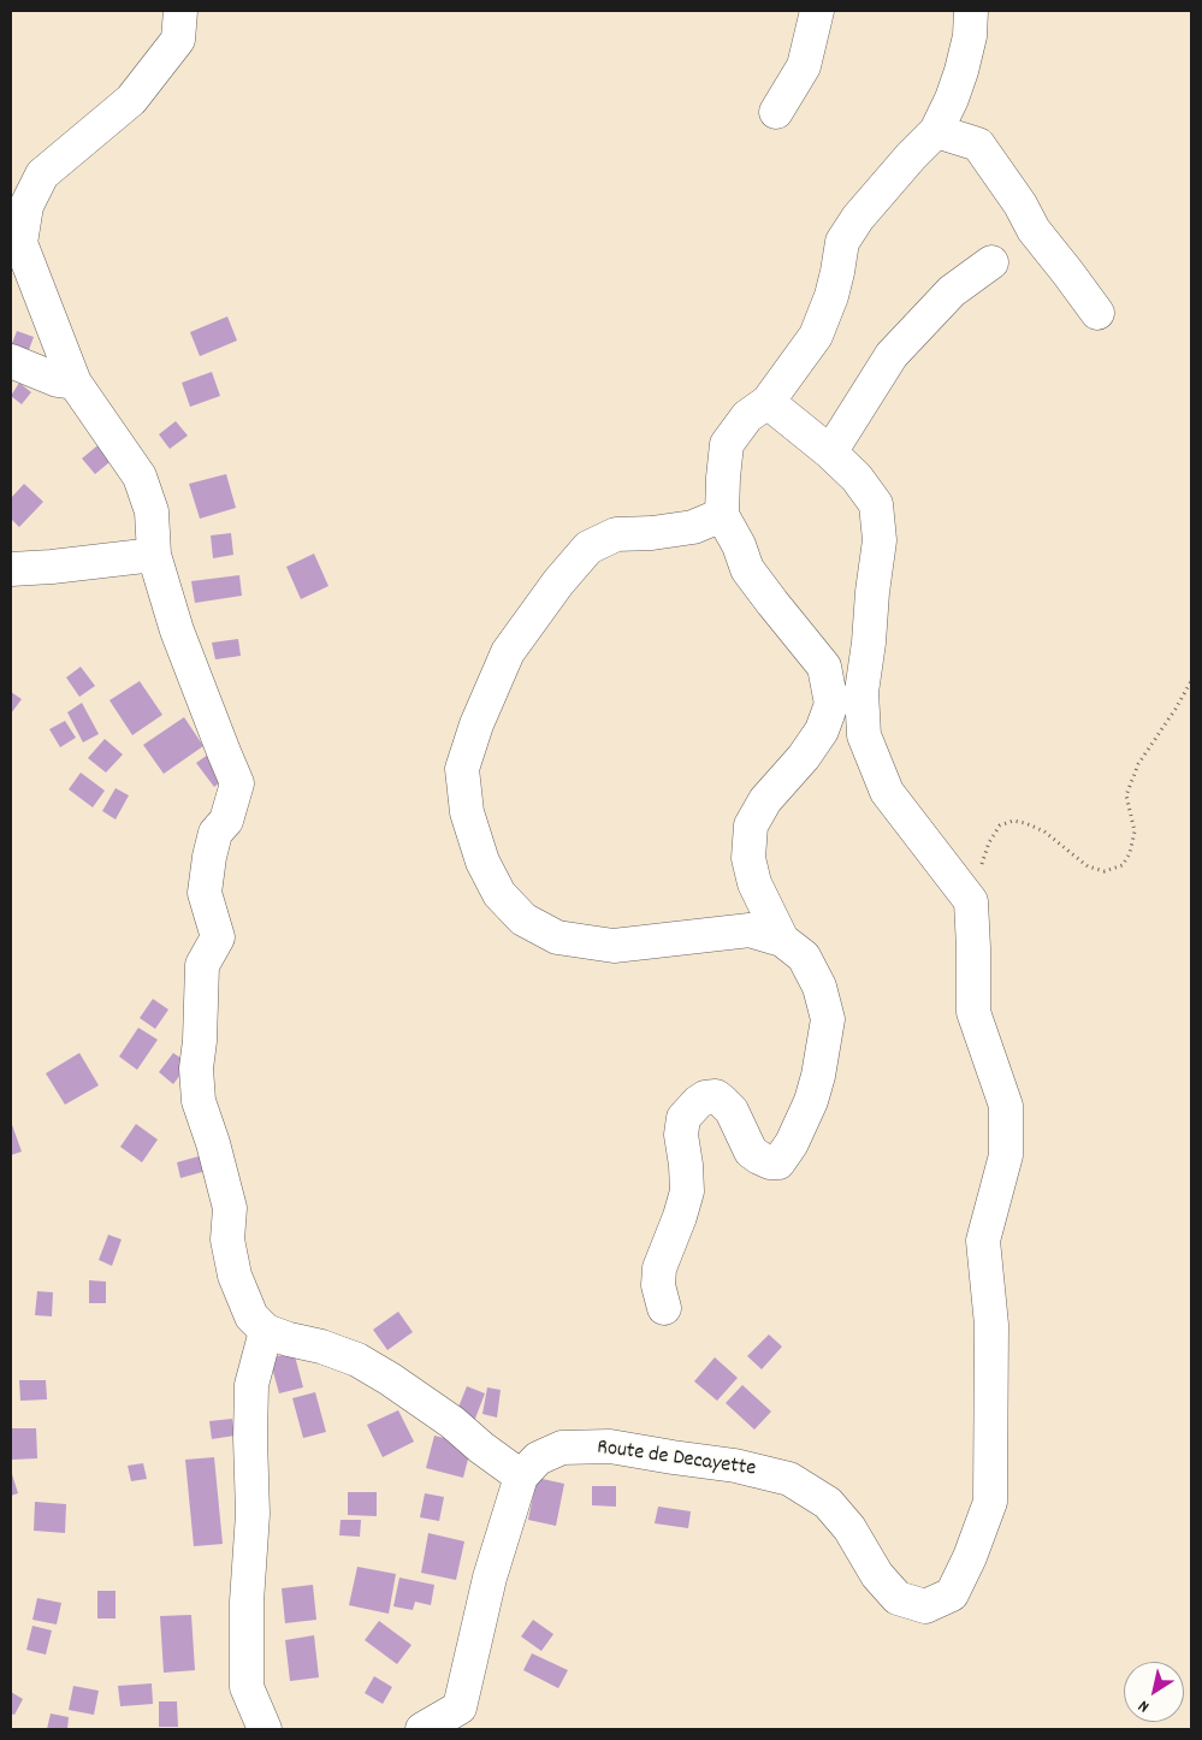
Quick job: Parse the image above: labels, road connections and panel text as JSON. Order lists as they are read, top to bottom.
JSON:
{
  "streets": {
    "street": ["Route de Decayette"]
  },
  "north": "bottom left"
}
